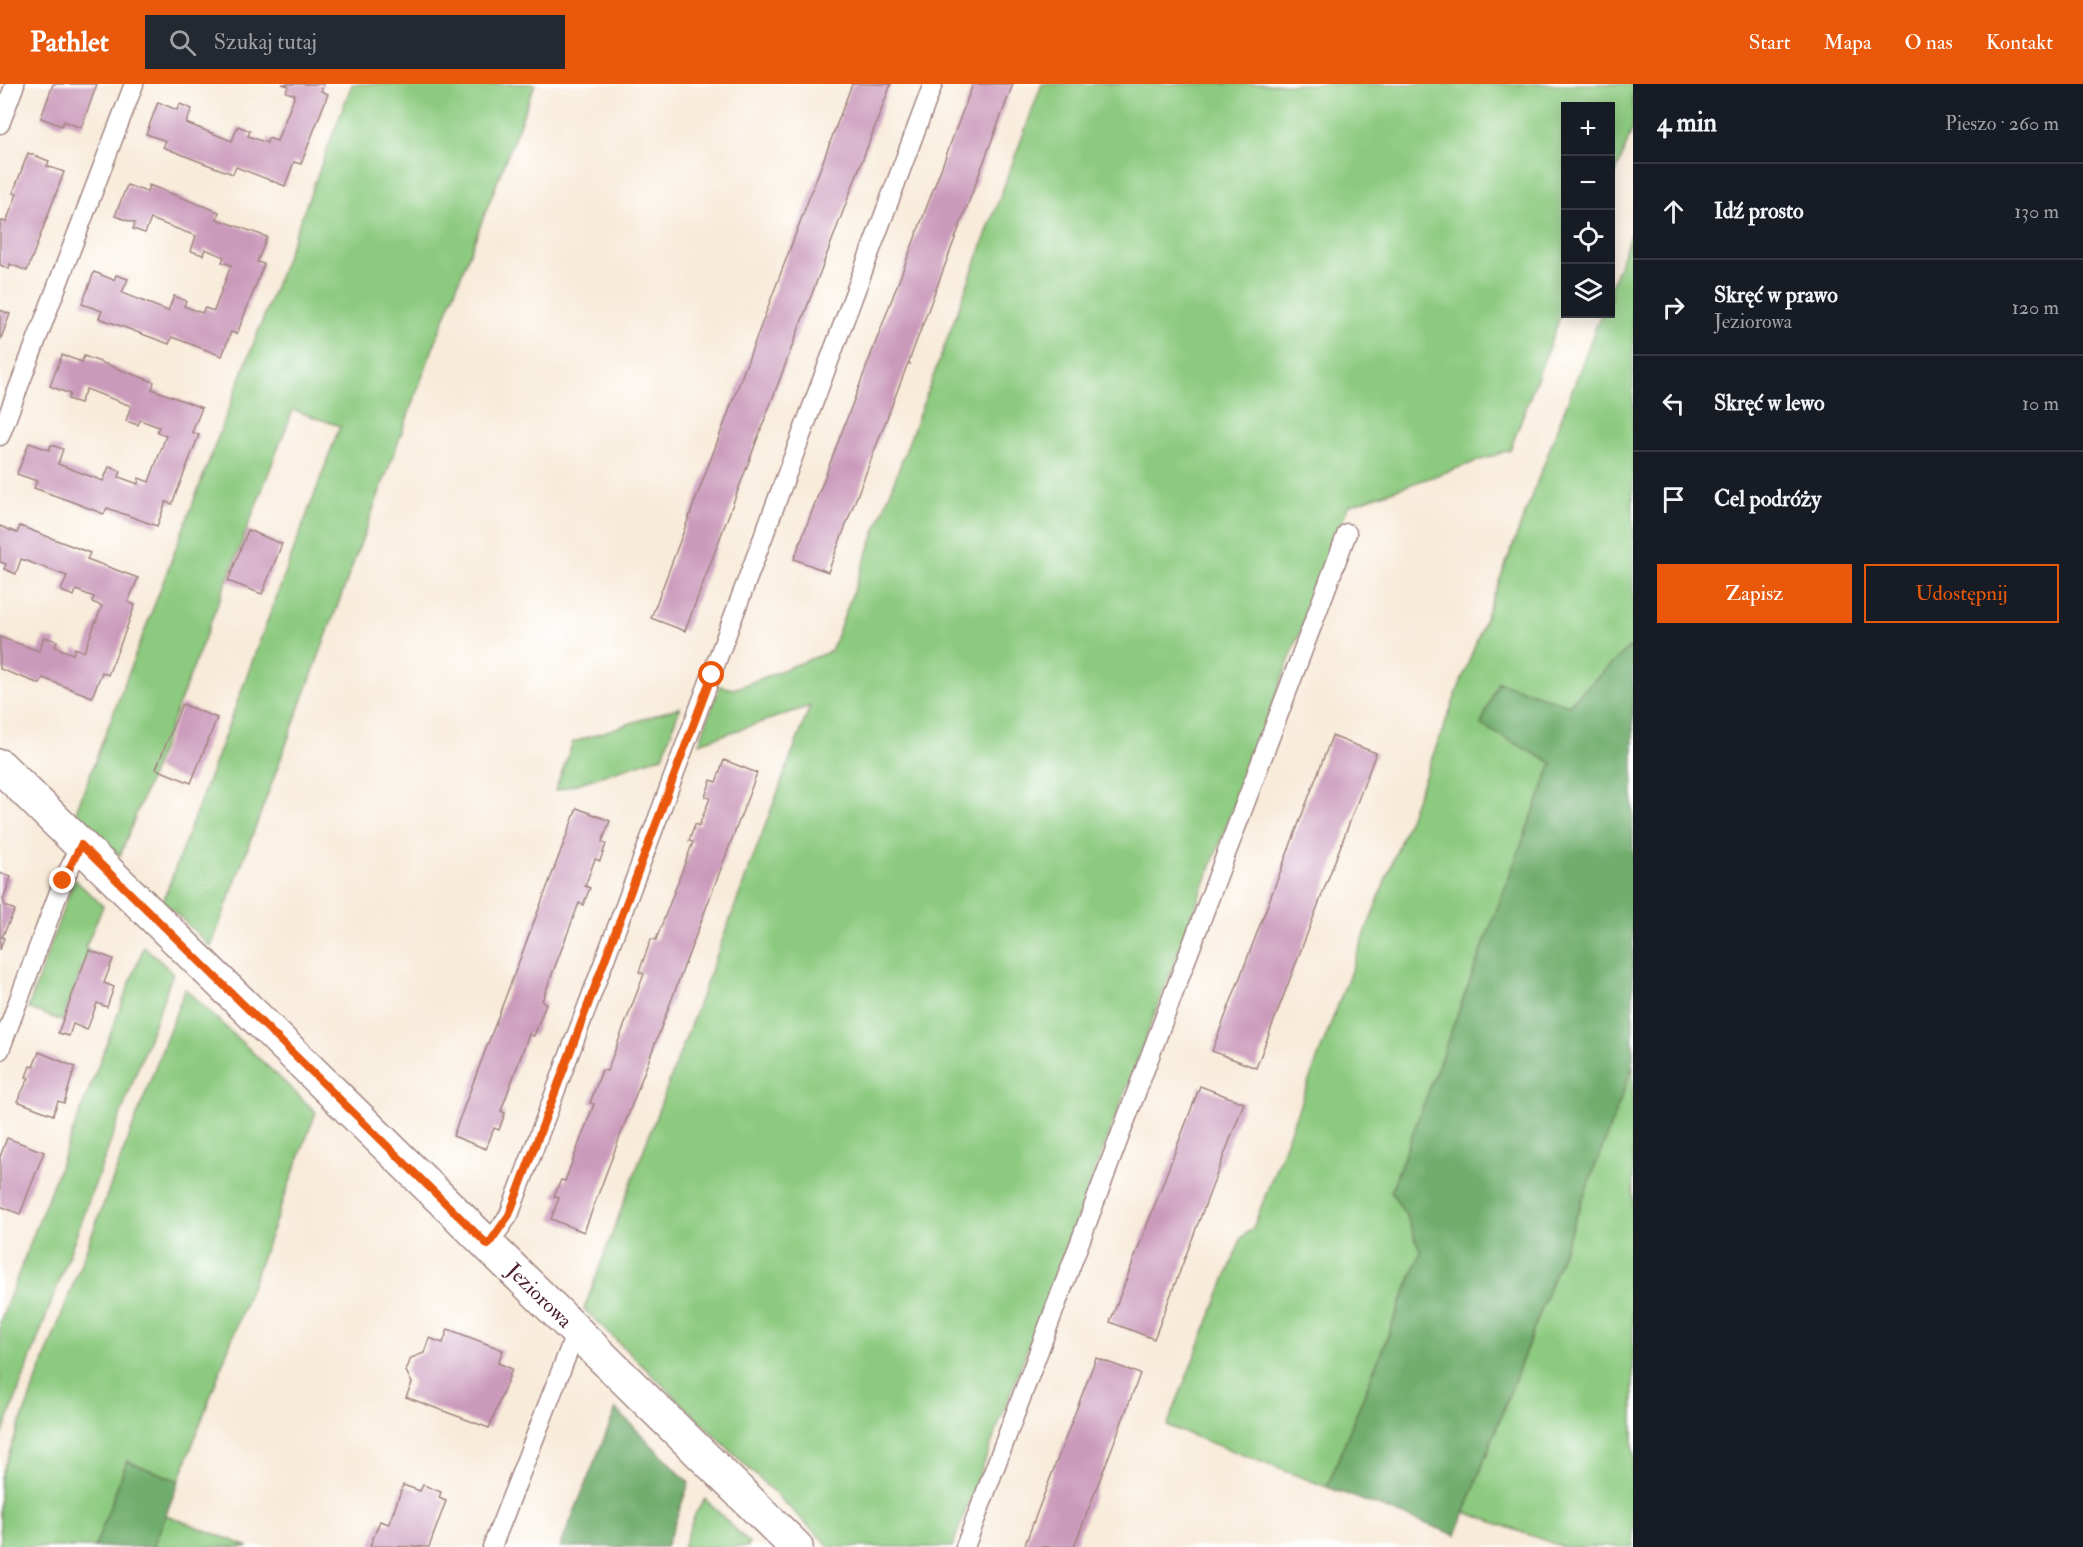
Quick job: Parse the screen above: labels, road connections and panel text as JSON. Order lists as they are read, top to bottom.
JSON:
{
  "streets": {
    "street": ["Jeziorowa"]
  },
  "page": {
    "header": "Pathlet",
    "search": "Szukaj tutaj",
    "nav": [
      "Start",
      "Mapa",
      "O nas",
      "Kontakt"
    ],
    "heading": ["4 min", "Pieszo · 260 m"],
    "map_buttons": ["+", "−"],
    "list": [
      ["Idź prosto", "130 m"],
      ["Skręć w prawo", "Jeziorowa", "120 m"],
      ["Skręć w lewo", "10 m"],
      "Cel podróży"
    ],
    "buttons": ["Zapisz", "Udostępnij"]
  }
}
